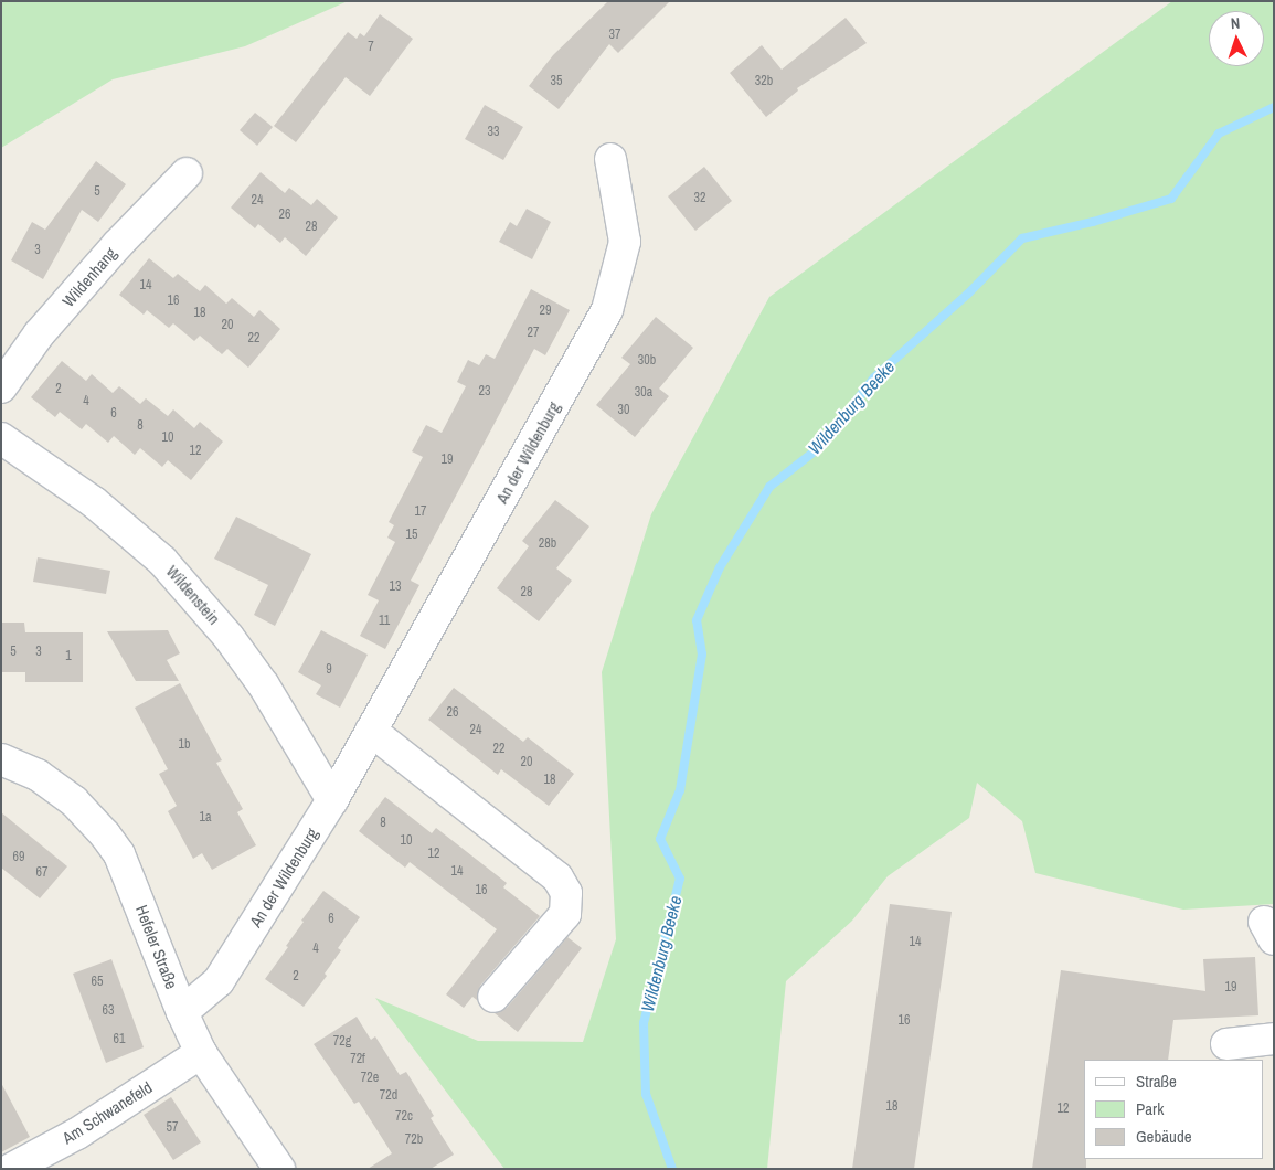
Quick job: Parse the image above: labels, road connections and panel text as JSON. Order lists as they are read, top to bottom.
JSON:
{
  "streets": {
    "street": [
      "Wildenhang",
      "An der Wildenburg",
      "Wildenstein",
      "Hefeler Straße",
      "Am Schwanefeld"
    ]
  },
  "crossings": [
    ["An der Wildenburg", "Wildenstein"],
    ["An der Wildenburg", "Hefeler Straße"],
    ["Hefeler Straße", "Am Schwanefeld"]
  ],
  "water": ["Wildenburg Beeke"],
  "house_numbers": [
    "37",
    "7",
    "35",
    "32b",
    "33",
    "5",
    "32",
    "24",
    "26",
    "28",
    "3",
    "14",
    "16",
    "29",
    "18",
    "20",
    "27",
    "22",
    "30b",
    "2",
    "23",
    "30a",
    "4",
    "30",
    "6",
    "8",
    "10",
    "12",
    "19",
    "17",
    "15",
    "28b",
    "13",
    "28",
    "11",
    "5",
    "3",
    "1",
    "9",
    "26",
    "24",
    "1b",
    "22",
    "20",
    "18",
    "1a",
    "8",
    "10",
    "12",
    "69",
    "14",
    "67",
    "16",
    "6",
    "14",
    "4",
    "2",
    "65",
    "19",
    "63",
    "16",
    "61",
    "72g",
    "72f",
    "72e",
    "72d",
    "18",
    "12",
    "72c",
    "57",
    "72b"
  ],
  "legend": ["Straße", "Park", "Gebäude"],
  "north": "top"
}
